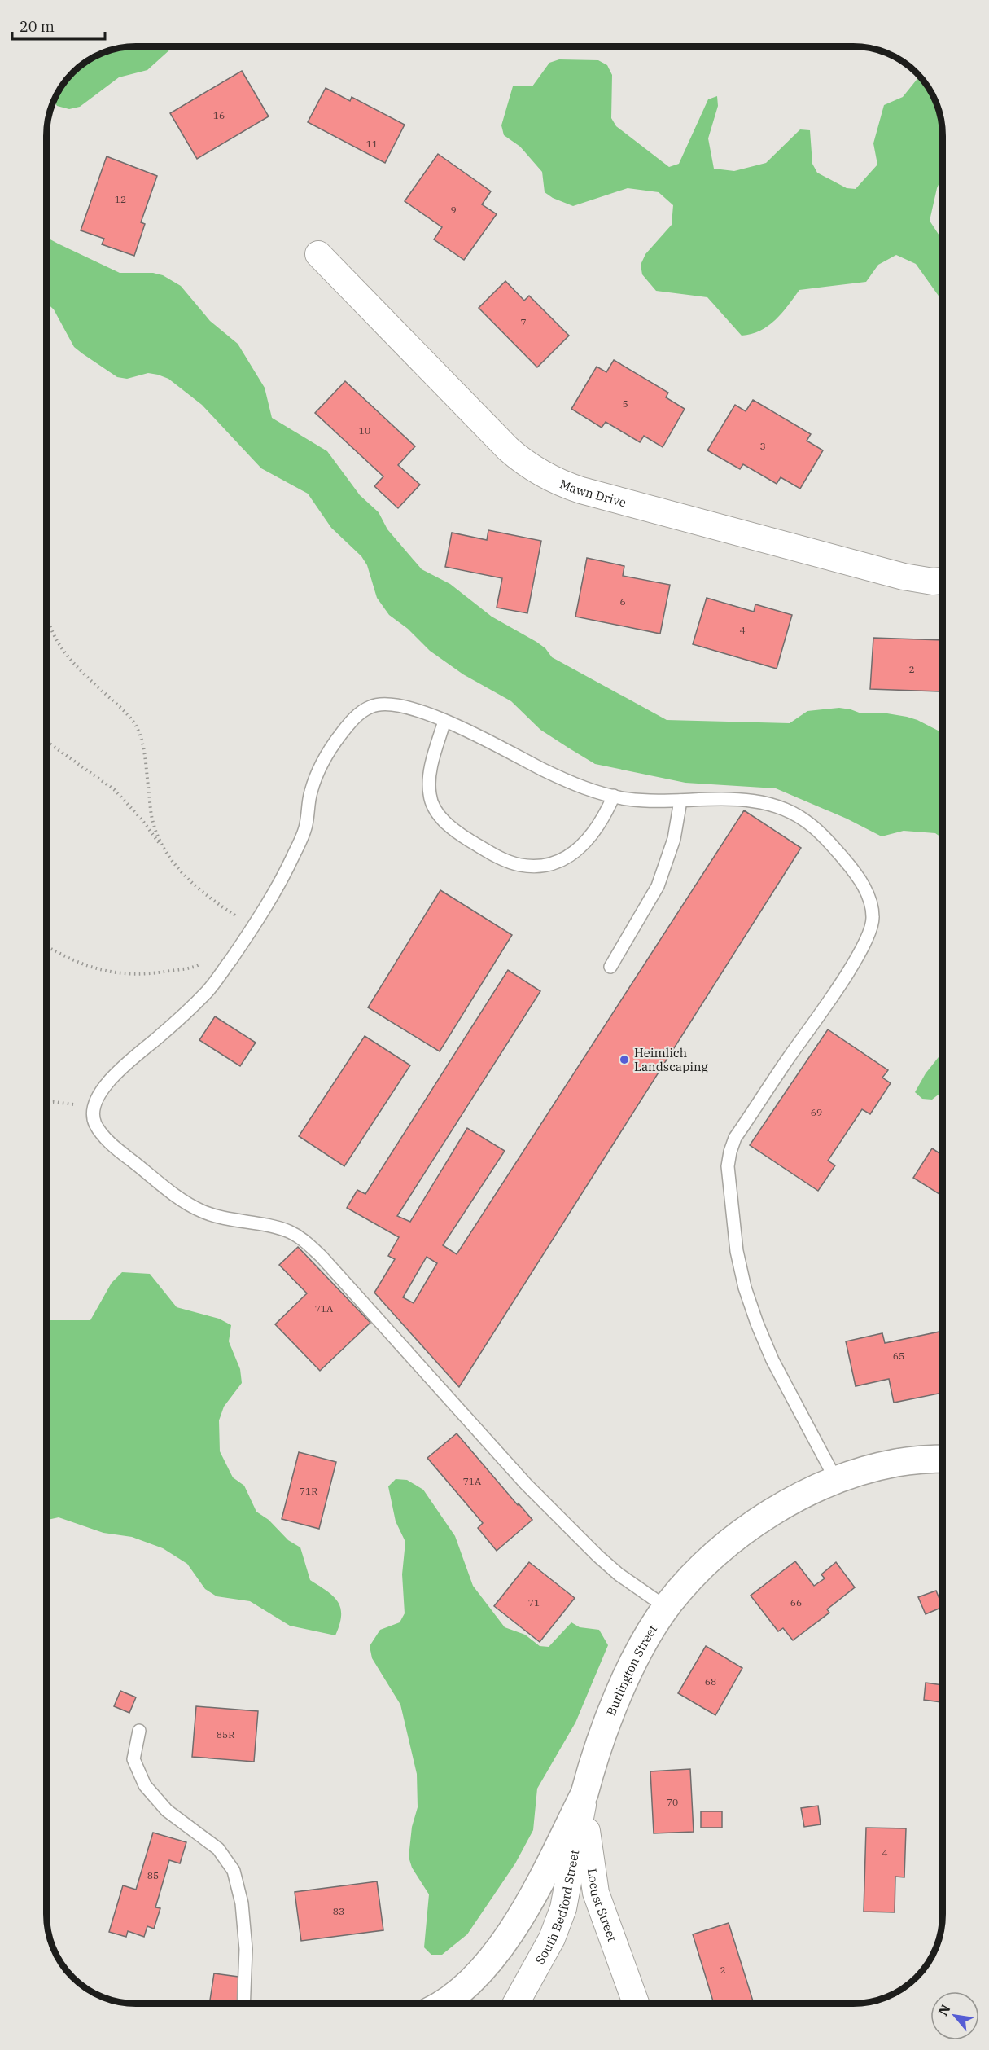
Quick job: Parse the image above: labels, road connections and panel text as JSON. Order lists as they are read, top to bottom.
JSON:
{
  "streets": {
    "street": [
      "Mawn Drive",
      "Burlington Street",
      "Locust Street",
      "South Bedford Street"
    ]
  },
  "crossings": [
    ["Burlington Street", "Locust Street"],
    ["Burlington Street", "South Bedford Street"],
    ["Locust Street", "South Bedford Street"]
  ],
  "places": ["Heimlich Landscaping"],
  "house_numbers": [
    "16",
    "11",
    "12",
    "9",
    "7",
    "5",
    "10",
    "3",
    "6",
    "4",
    "2",
    "69",
    "71A",
    "65",
    "71A",
    "71R",
    "71",
    "66",
    "68",
    "85R",
    "70",
    "4",
    "85",
    "83",
    "2"
  ],
  "scale_bar": "20 m",
  "north": "top left"
}
